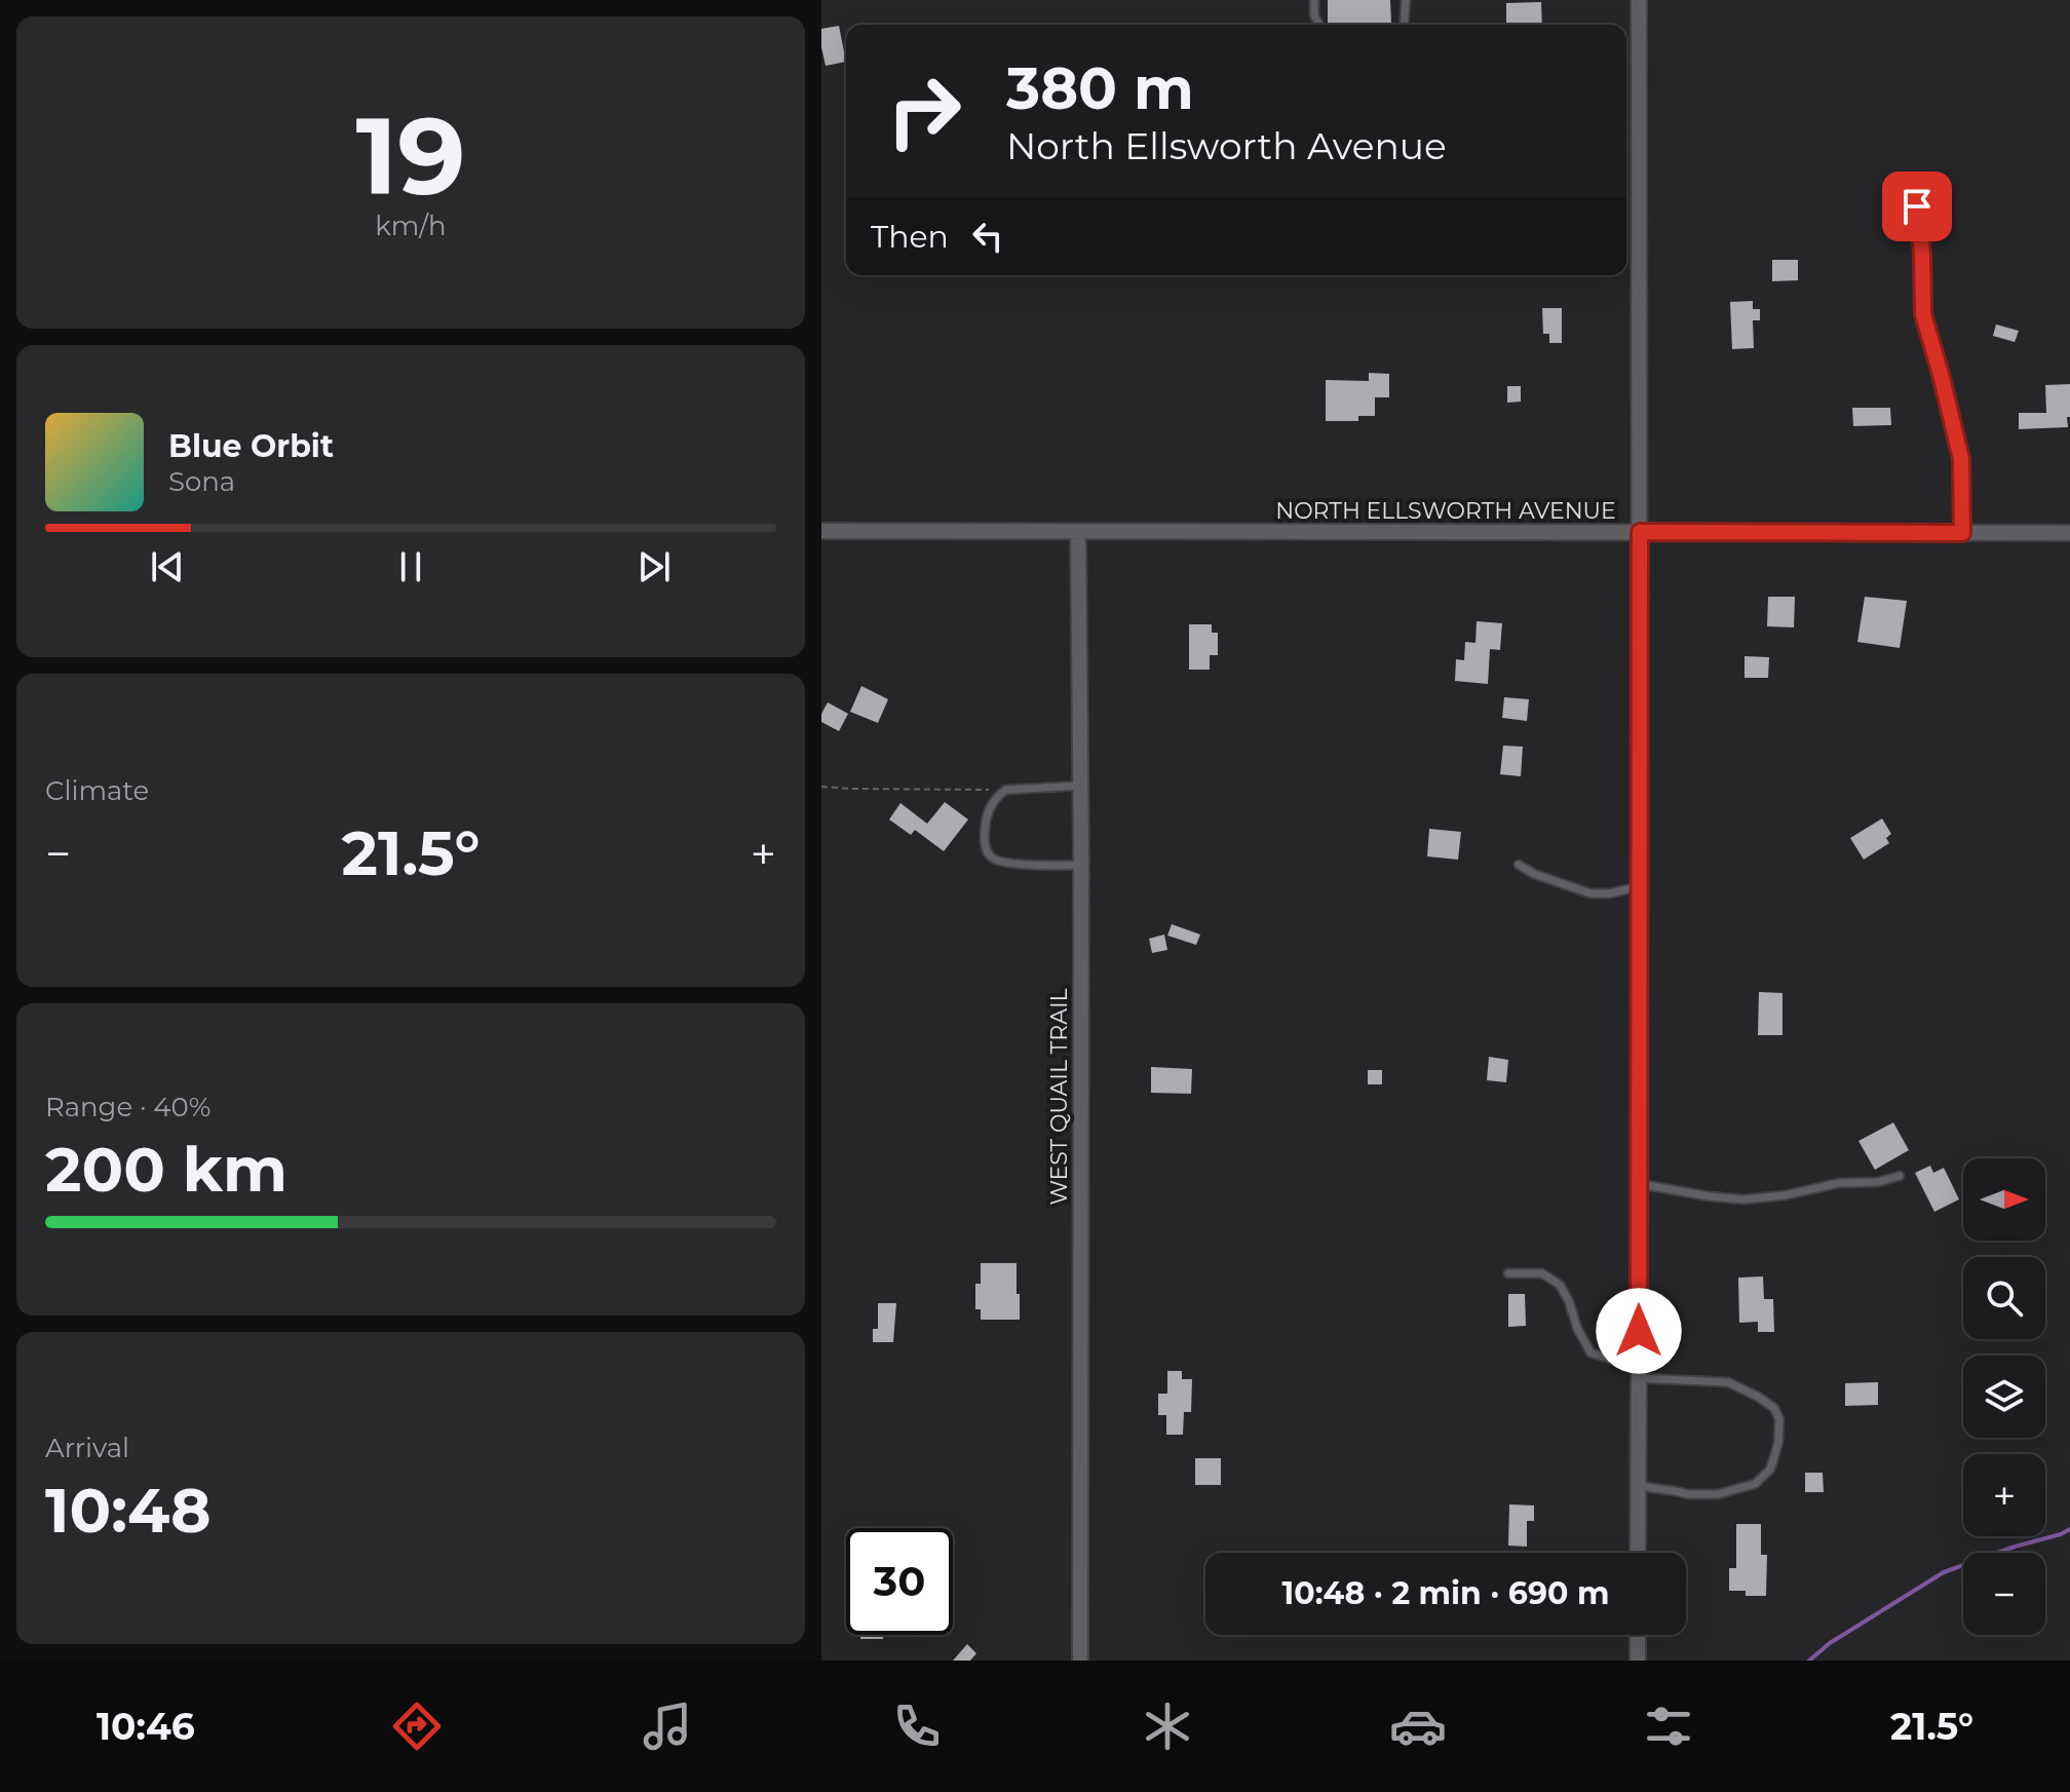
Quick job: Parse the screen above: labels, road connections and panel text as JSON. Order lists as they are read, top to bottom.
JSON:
{
  "streets": {
    "street": ["NORTH ELLSWORTH AVENUE", "WEST QUAIL TRAIL"]
  },
  "crossings": [
    ["NORTH ELLSWORTH AVENUE", "WEST QUAIL TRAIL"]
  ],
  "north": "right",
  "page": {
    "tile": [
      ["19", "km/h"],
      "Climate",
      ["Range · 40%", "200 km"],
      ["Arrival", "10:48"]
    ],
    "turn": ["380 m", "North Ellsworth Avenue"],
    "then": "Then",
    "song": ["Blue Orbit", "Sona"],
    "heat": ["−", "21.5°", "+"],
    "map_buttons": ["+", "−"],
    "limit": "30",
    "trip": "10:48 · 2 min · 690 m",
    "tabs": ["10:46", "21.5°"]
  }
}
